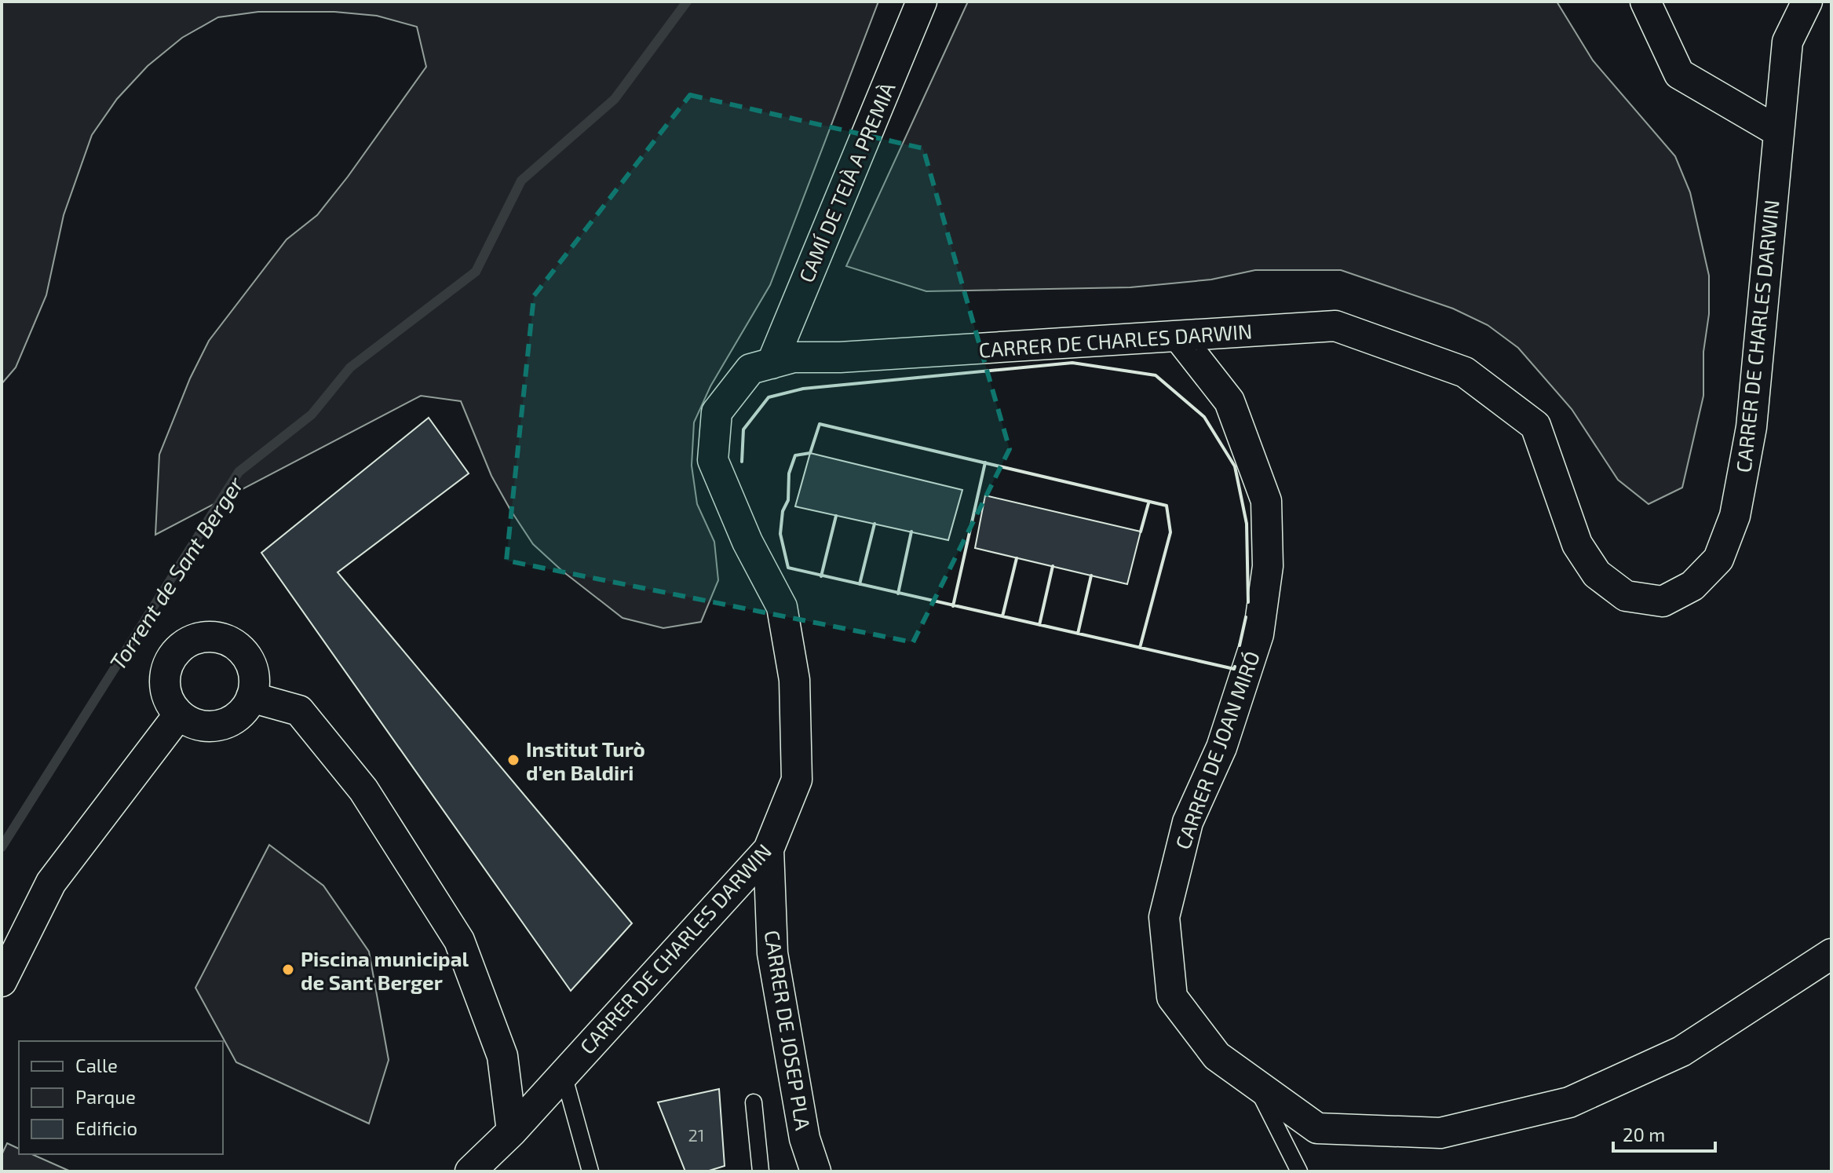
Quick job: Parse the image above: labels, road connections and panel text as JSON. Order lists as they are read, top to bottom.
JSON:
{
  "streets": {
    "street": [
      "CAMÍ DE TEIÀ A PREMIÀ",
      "CARRER DE CHARLES DARWIN",
      "CARRER DE JOAN MIRÓ",
      "CARRER DE JOSEP PLA"
    ]
  },
  "crossings": [
    ["CAMÍ DE TEIÀ A PREMIÀ", "CARRER DE CHARLES DARWIN"],
    ["CARRER DE CHARLES DARWIN", "CARRER DE JOAN MIRÓ"],
    ["CARRER DE CHARLES DARWIN", "CARRER DE JOSEP PLA"]
  ],
  "water": ["Torrent de Sant Berger"],
  "places": ["Institut Turò d'en Baldiri", "Piscina municipal de Sant Berger"],
  "house_numbers": ["21"],
  "legend": ["Calle", "Parque", "Edificio"],
  "scale_bar": "20 m"
}
